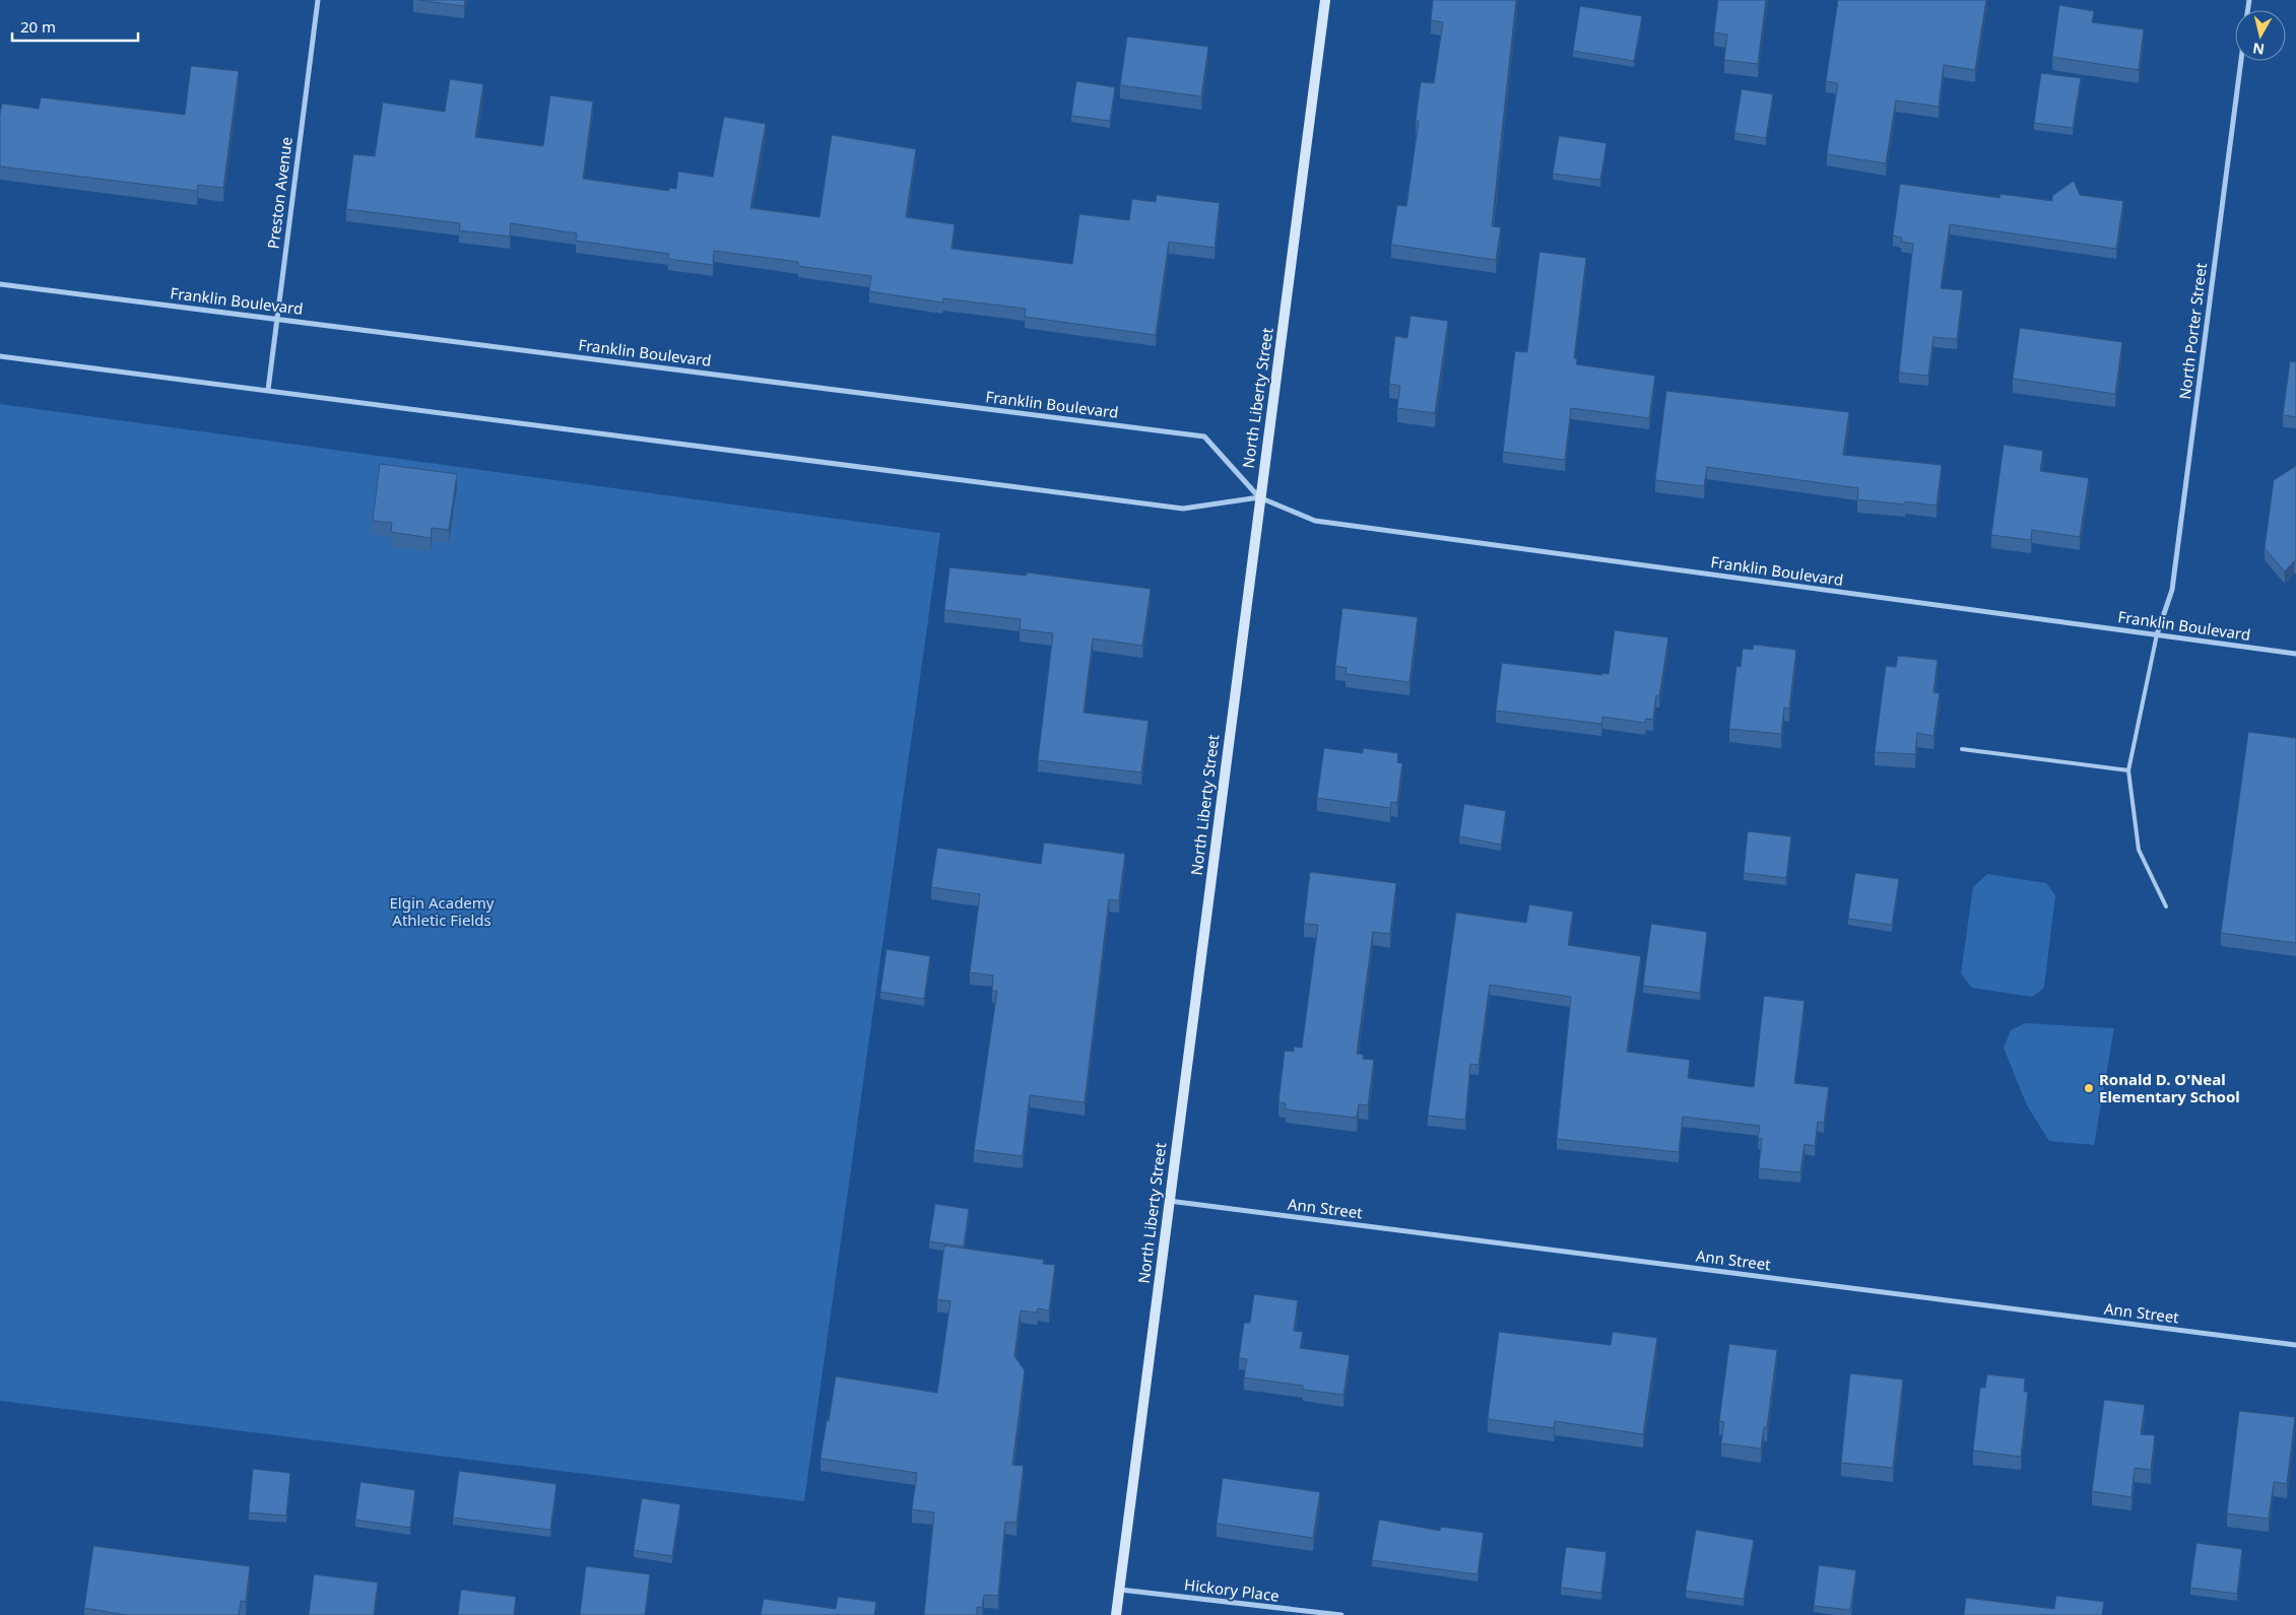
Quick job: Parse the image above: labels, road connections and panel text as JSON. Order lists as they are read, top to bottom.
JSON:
{
  "streets": {
    "main road": ["North Liberty Street"],
    "street": [
      "Preston Avenue",
      "Franklin Boulevard",
      "North Porter Street",
      "Ann Street",
      "Hickory Place"
    ]
  },
  "crossings": [
    ["Preston Avenue", "Franklin Boulevard"],
    ["Franklin Boulevard", "North Porter Street"],
    ["Franklin Boulevard", "North Liberty Street"],
    ["North Liberty Street", "Ann Street"],
    ["North Liberty Street", "Hickory Place"]
  ],
  "parks": ["Elgin Academy Athletic Fields"],
  "places": ["Ronald D. O'Neal Elementary School"],
  "scale_bar": "20 m",
  "north": "bottom"
}
